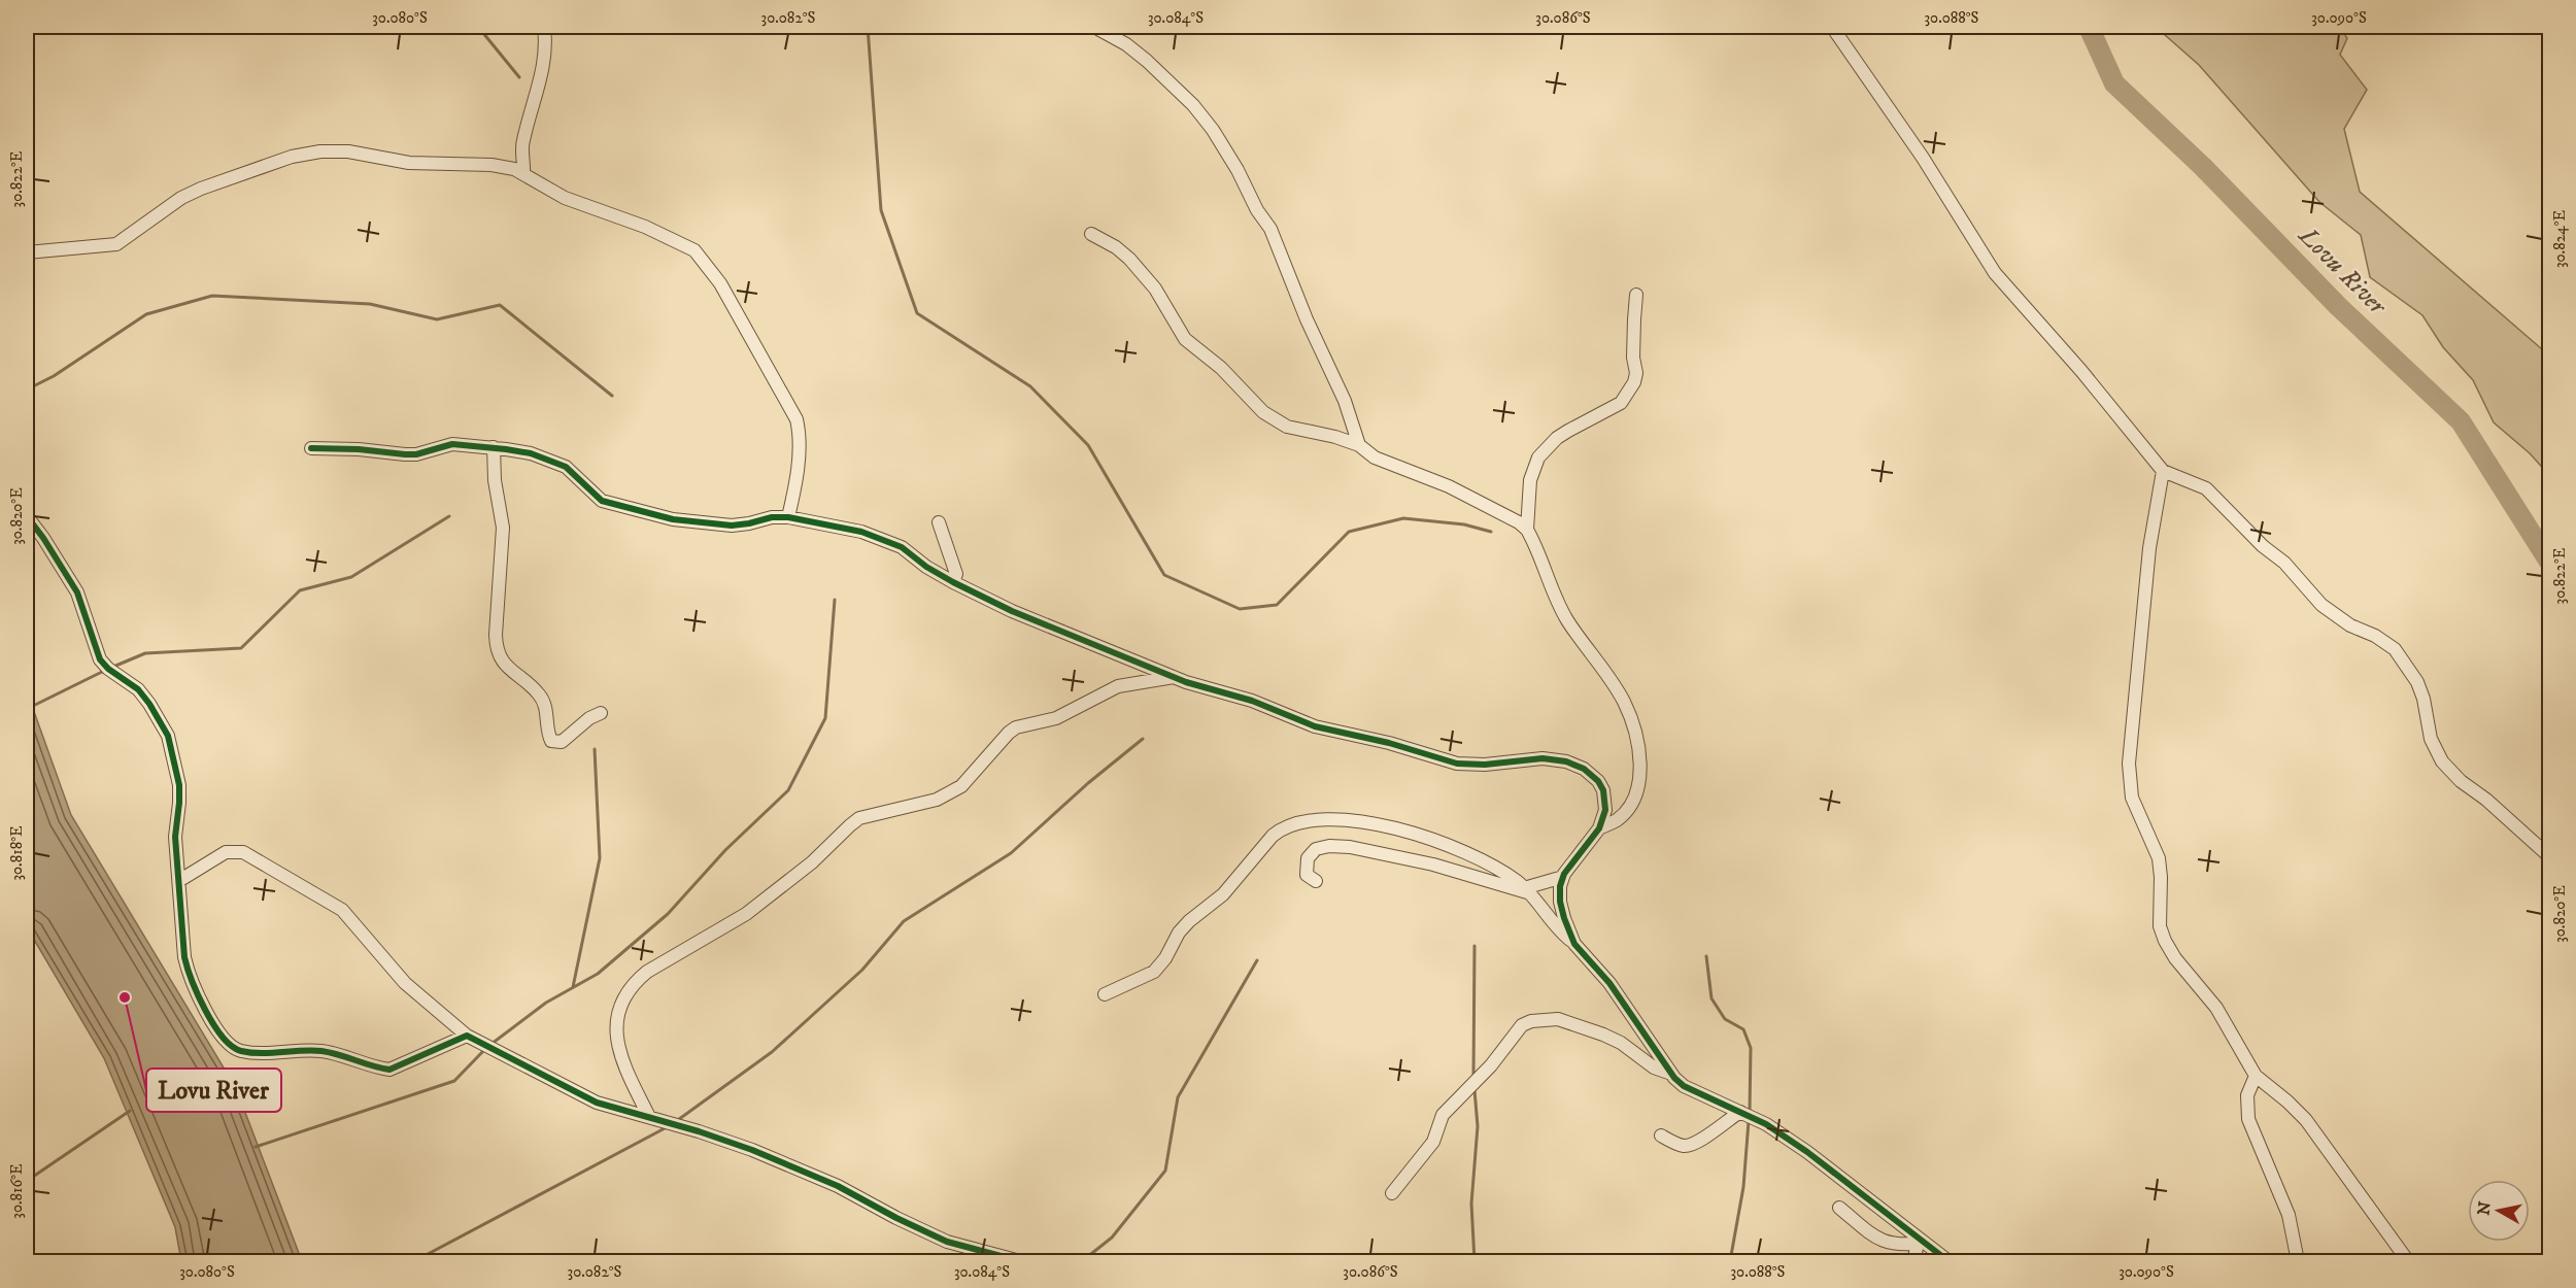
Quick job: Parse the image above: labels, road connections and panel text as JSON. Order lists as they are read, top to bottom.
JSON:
{
  "water": ["Lovu River"],
  "places": ["Lovu River"],
  "north": "left",
  "coordinates": [
    "30.080°S",
    "30.082°S",
    "30.084°S",
    "30.086°S",
    "30.088°S",
    "30.090°S",
    "30.822°E",
    "30.824°E",
    "30.820°E",
    "30.818°E",
    "30.816°E"
  ]
}
